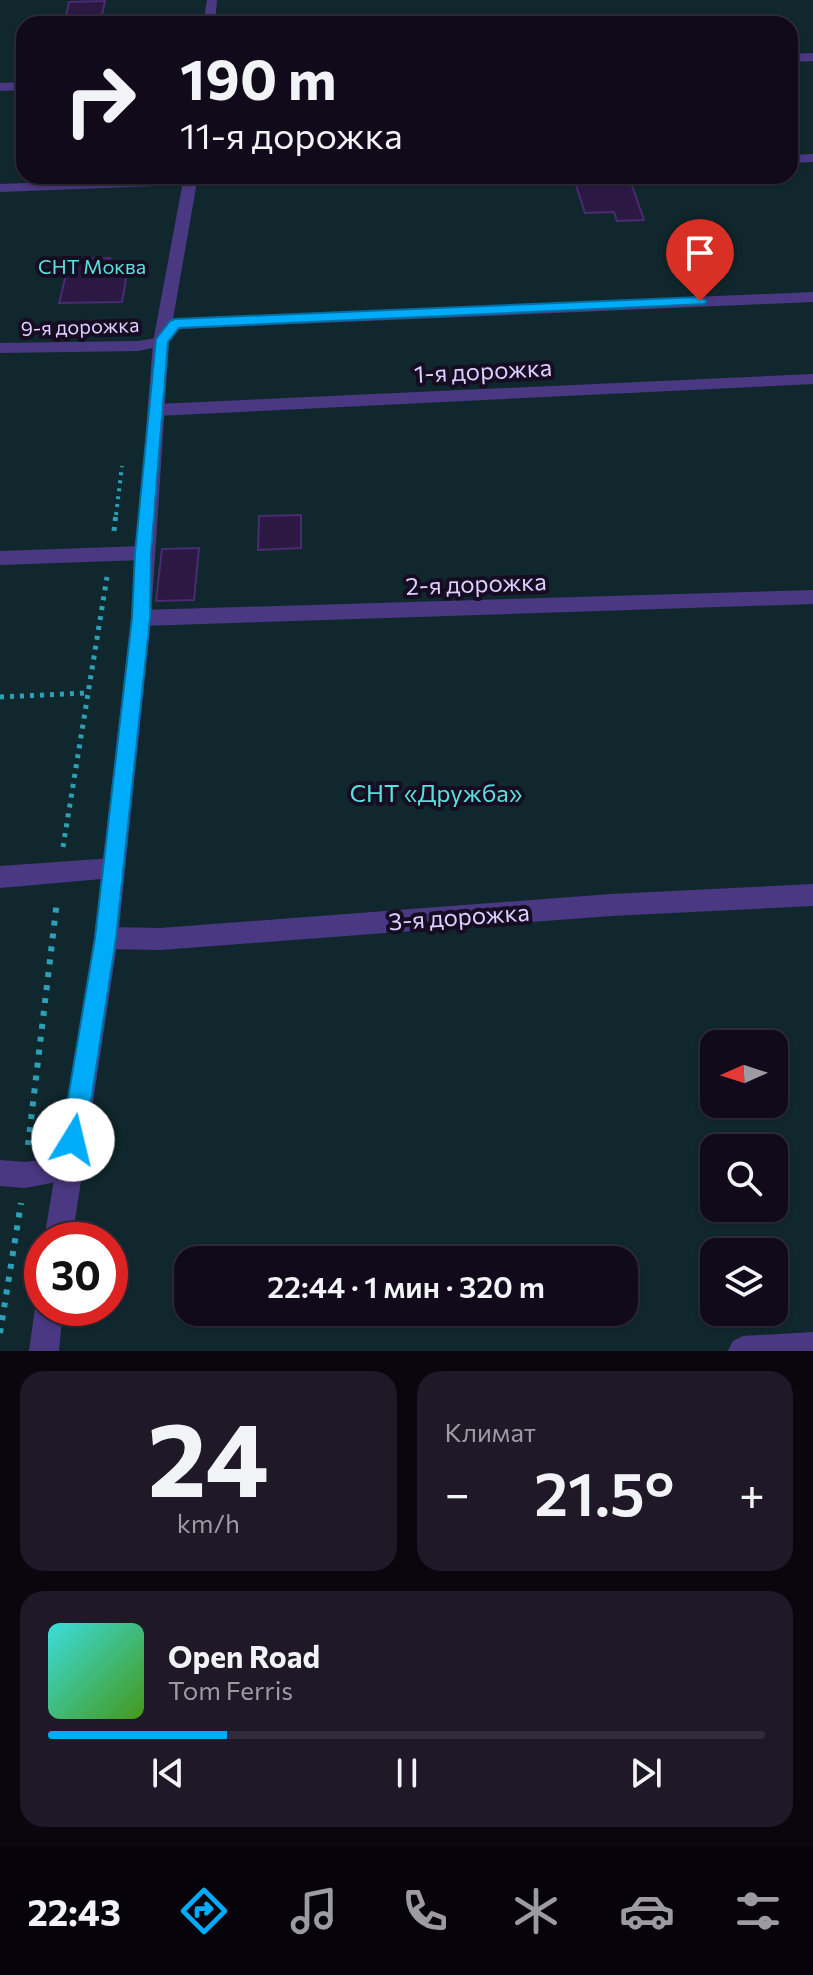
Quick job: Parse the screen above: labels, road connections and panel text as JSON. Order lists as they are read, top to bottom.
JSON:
{
  "streets": {
    "street": [
      "9-я дорожка",
      "1-я дорожка",
      "2-я дорожка",
      "3-я дорожка"
    ]
  },
  "parks": ["СНТ Моква", "СНТ «Дружба»"],
  "north": "left",
  "page": {
    "turn": ["190 m", "11-я дорожка"],
    "limit": "30",
    "trip": "22:44 · 1 мин · 320 m",
    "tile": [
      ["24", "km/h"],
      "Климат"
    ],
    "heat": ["−", "21.5°", "+"],
    "song": ["Open Road", "Tom Ferris"],
    "tabs": "22:43"
  }
}
